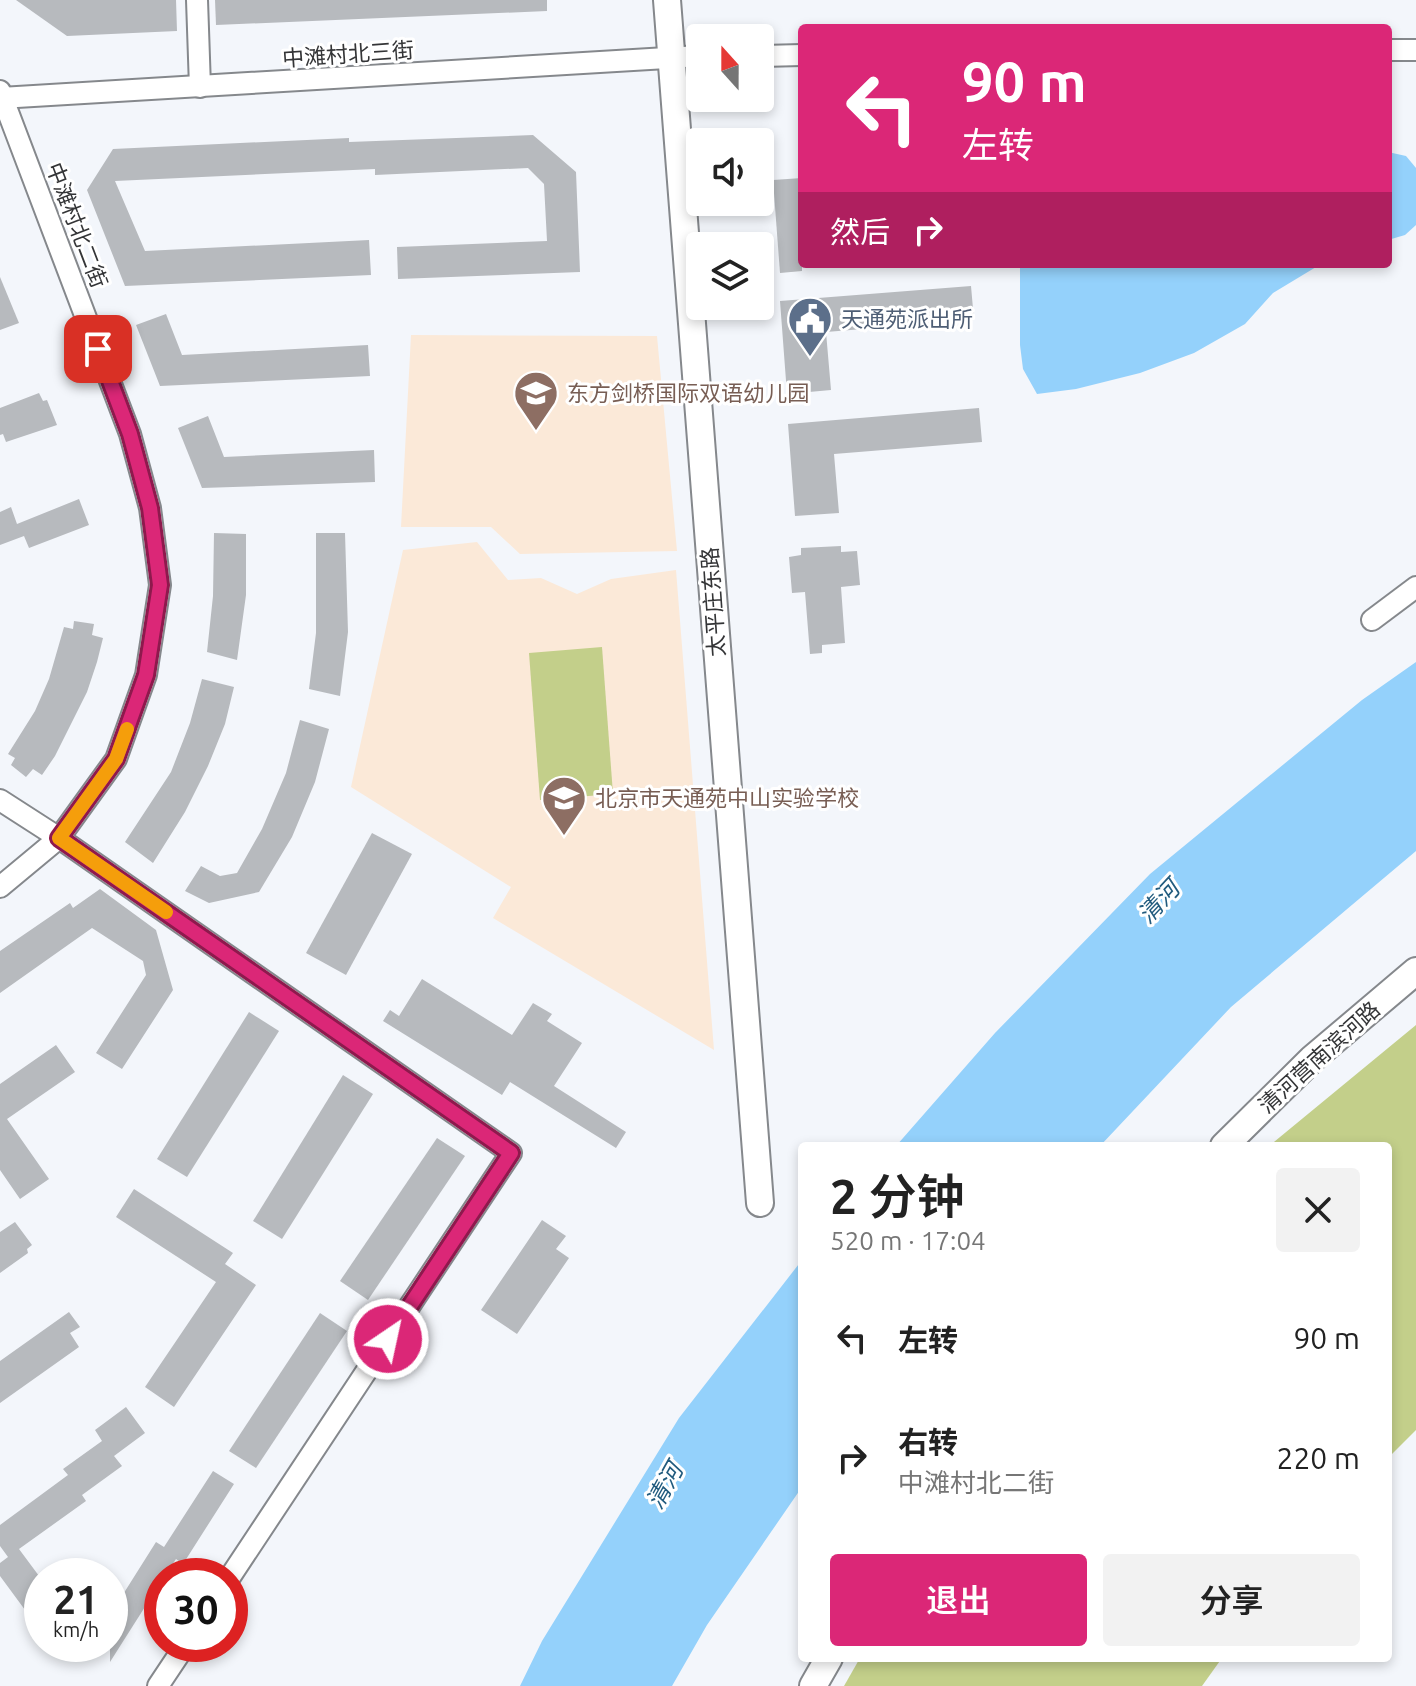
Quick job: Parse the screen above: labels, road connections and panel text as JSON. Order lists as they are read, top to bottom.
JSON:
{
  "streets": {
    "street": [
      "中滩村北三街",
      "中滩村北二街",
      "太平庄东路",
      "清河营南滨河路"
    ]
  },
  "crossings": [
    ["中滩村北三街", "中滩村北二街"],
    ["中滩村北三街", "太平庄东路"]
  ],
  "water": ["清河"],
  "places": {
    "public building": ["天通苑派出所"],
    "school or university": ["东方剑桥国际双语幼儿园", "北京市天通苑中山实验学校"]
  },
  "north": "top",
  "page": {
    "turn": ["90 m", "左转"],
    "then": "然后",
    "heading": ["2 分钟", "520 m · 17:04"],
    "list": [
      {
        "name": "左转",
        "value": "90 m"
      },
      {
        "name": "右转",
        "note": "中滩村北二街",
        "value": "220 m"
      }
    ],
    "buttons": ["退出", "分享"],
    "speed": "21 km/h",
    "limit": "30"
  }
}
